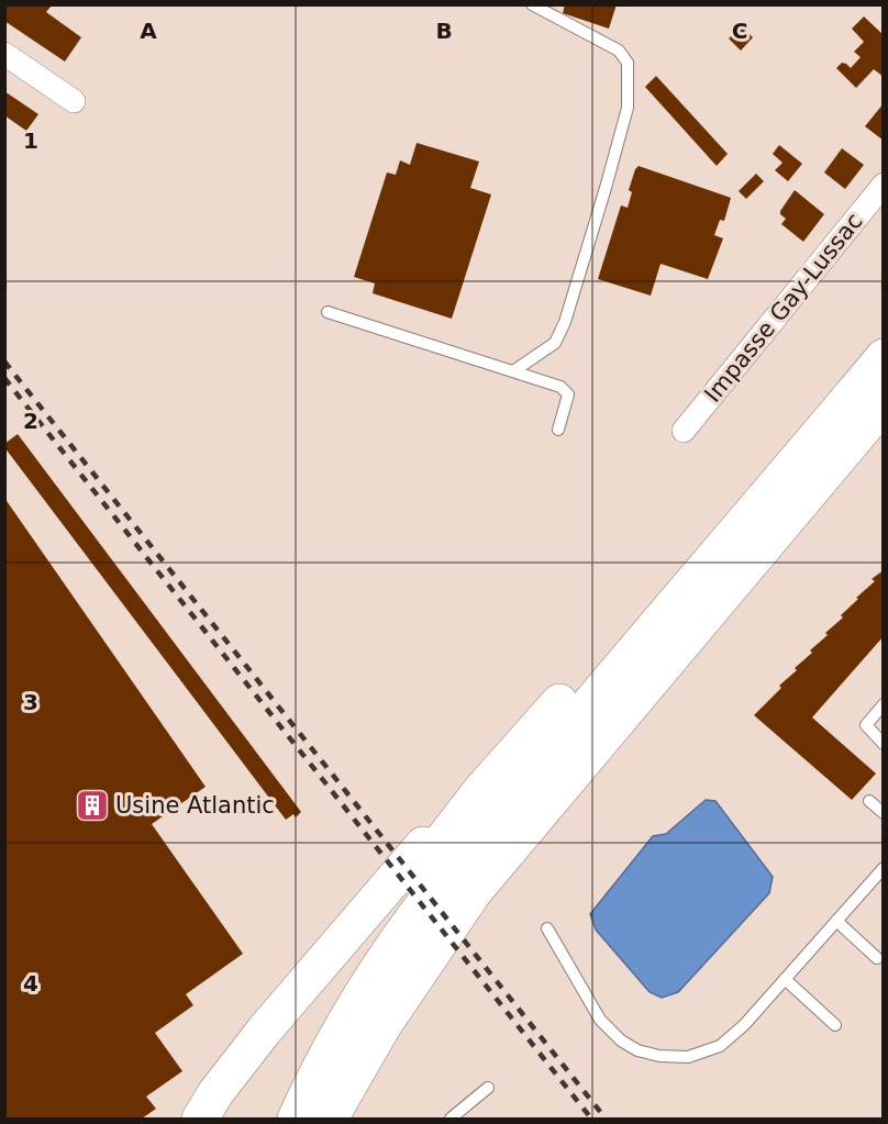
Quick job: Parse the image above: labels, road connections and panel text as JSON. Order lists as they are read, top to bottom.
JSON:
{
  "streets": {
    "street": ["Impasse Gay-Lussac"]
  },
  "places": {
    "building": ["Usine Atlantic"]
  },
  "grid": {
    "columns": ["A", "B", "C"],
    "rows": [
      "1",
      "2",
      "3",
      "4"
    ]
  }
}
